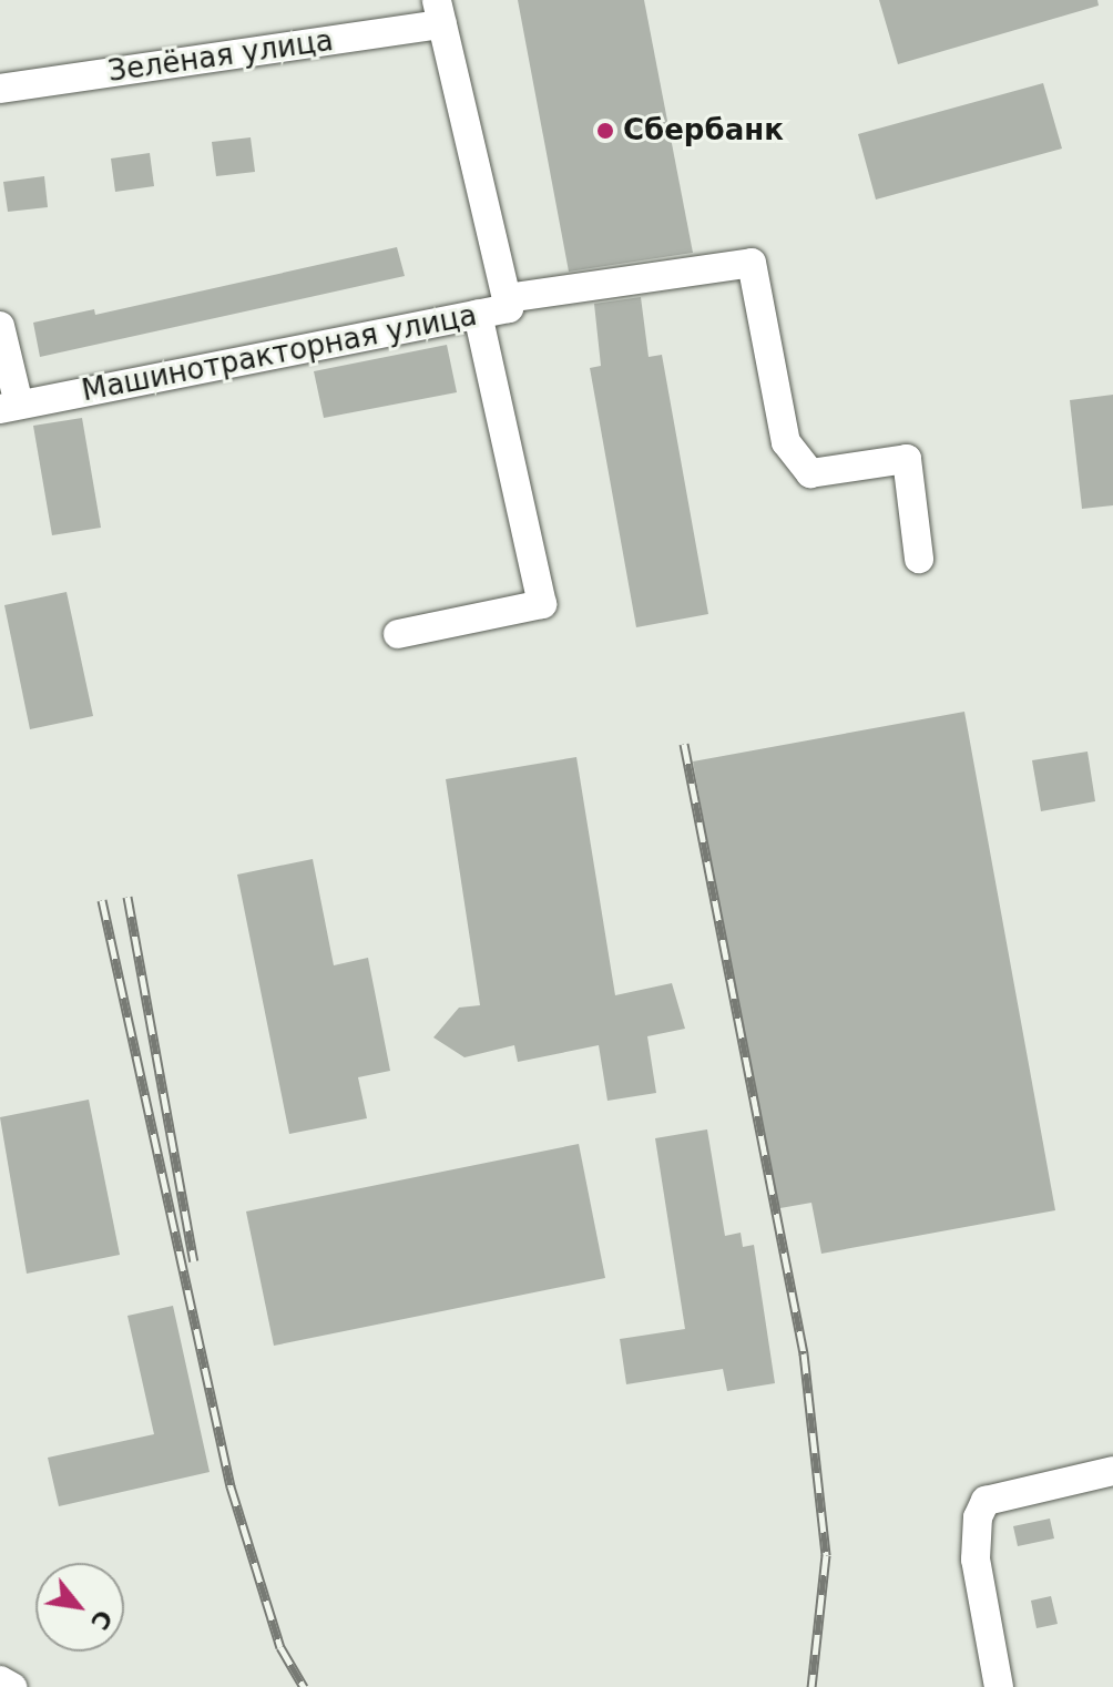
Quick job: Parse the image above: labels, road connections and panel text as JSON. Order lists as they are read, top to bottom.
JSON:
{
  "streets": {
    "street": ["Зелёная улица", "Машинотракторная улица"]
  },
  "crossings": [
    ["Зелёная улица", "Машинотракторная улица"]
  ],
  "places": ["Сбербанк"],
  "north": "bottom right"
}
